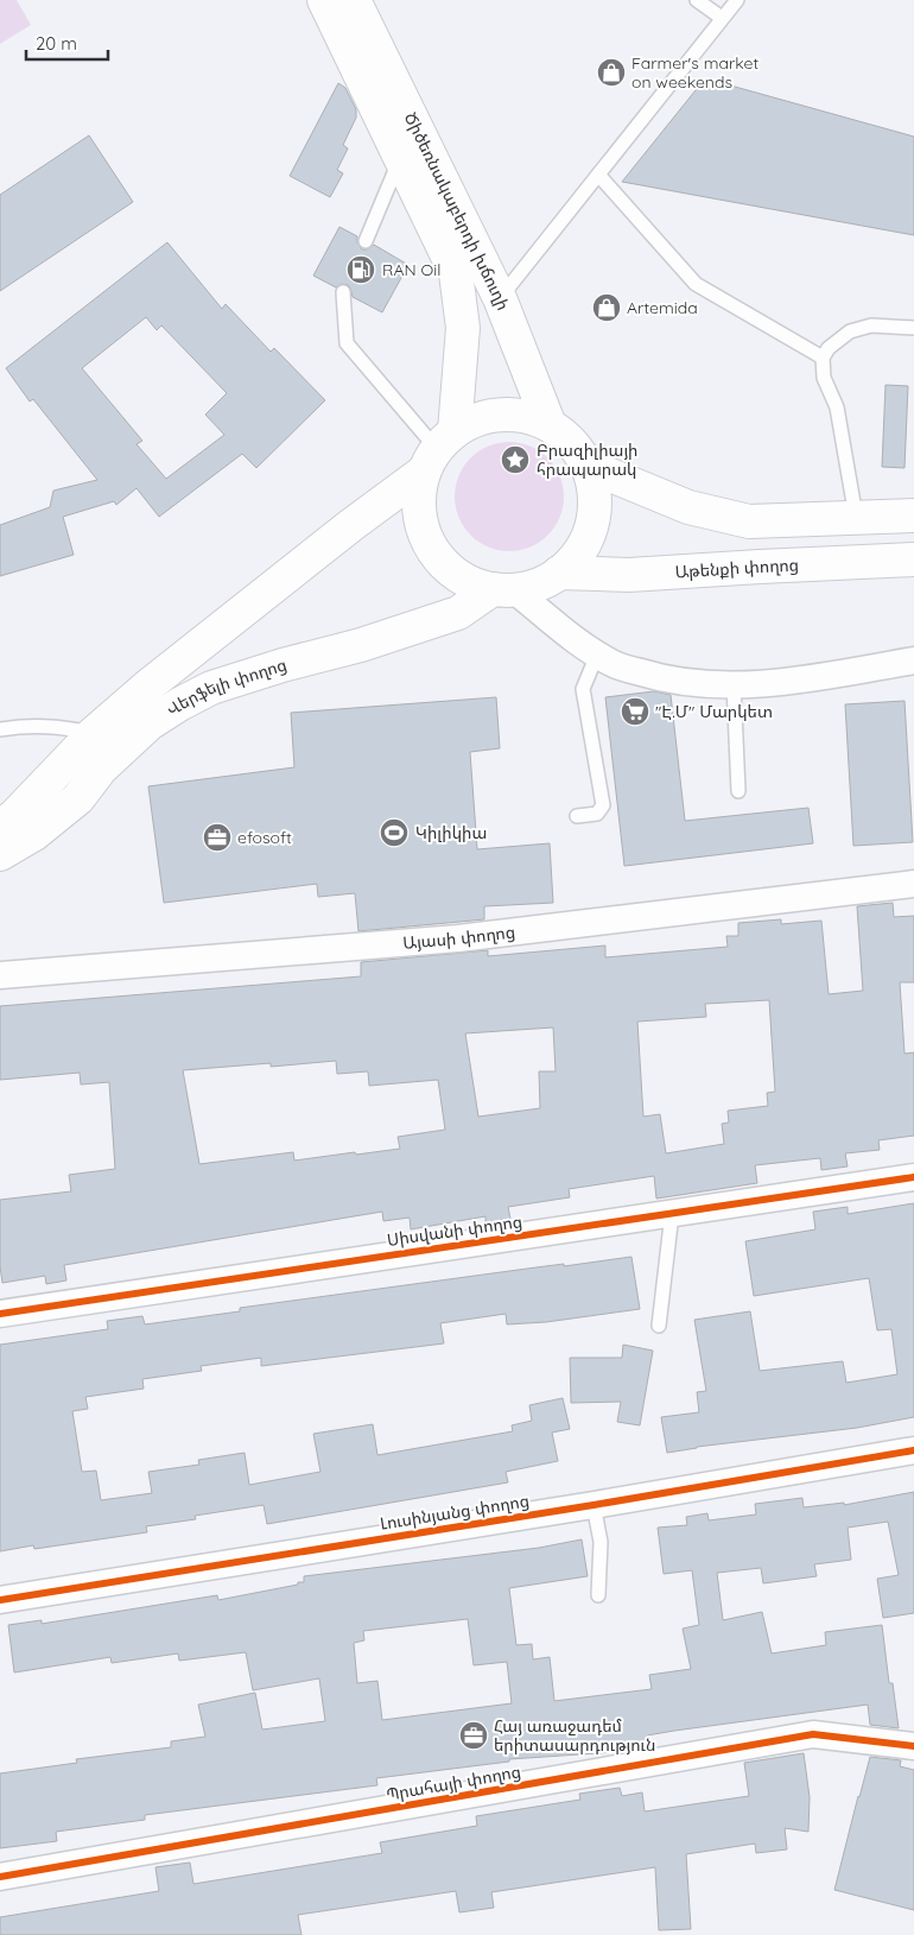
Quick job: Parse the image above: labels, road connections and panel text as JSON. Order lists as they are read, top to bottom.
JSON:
{
  "streets": {
    "main road": ["Ծիծեռնակաբերդի խճուղի", "Աթենքի փողոց", "Վերֆելի փողոց"],
    "street": [
      "Այասի փողոց",
      "Սիսվանի փողոց",
      "Լուսինյանց փողոց",
      "Պրահայի փողոց"
    ]
  },
  "crossings": [
    ["Ծիծեռնակաբերդի խճուղի", "Աթենքի փողոց"],
    ["Ծիծեռնակաբերդի խճուղի", "Վերֆելի փողոց"],
    ["Աթենքի փողոց", "Վերֆելի փողոց"]
  ],
  "places": {
    "shop": ["Farmer's market on weekends", "Artemida"],
    "fuel station": ["RAN Oil"],
    "place": ["Բրազիլիայի հրապարակ"],
    "supermarket": ["\"Է.Մ\" Մարկետ"],
    "sports": ["Կիլիկիա"],
    "office": ["efosoft", "Հայ առաջադեմ երիտասարդություն"]
  },
  "scale_bar": "20 m"
}
